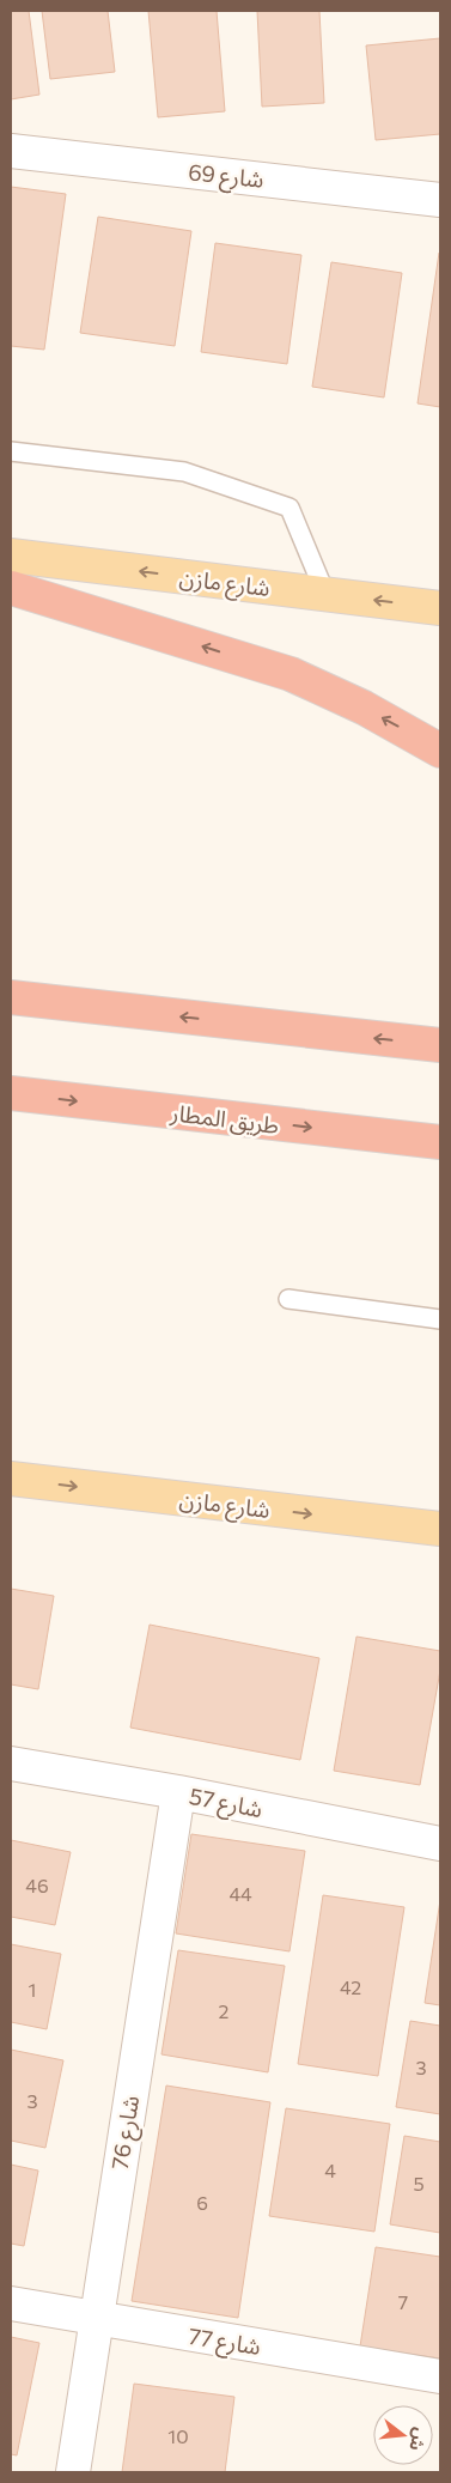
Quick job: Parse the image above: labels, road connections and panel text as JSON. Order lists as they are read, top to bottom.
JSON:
{
  "streets": {
    "highway": ["طريق المطار"],
    "main road": ["شارع مازن"],
    "street": [
      "شارع 69",
      "شارع 57",
      "شارع 76",
      "شارع 77"
    ]
  },
  "crossings": [
    ["شارع 57", "شارع 76"],
    ["شارع 76", "شارع 77"]
  ],
  "house_numbers": [
    "46",
    "44",
    "42",
    "1",
    "2",
    "3",
    "3",
    "4",
    "5",
    "6",
    "7",
    "10"
  ],
  "north": "right"
}
